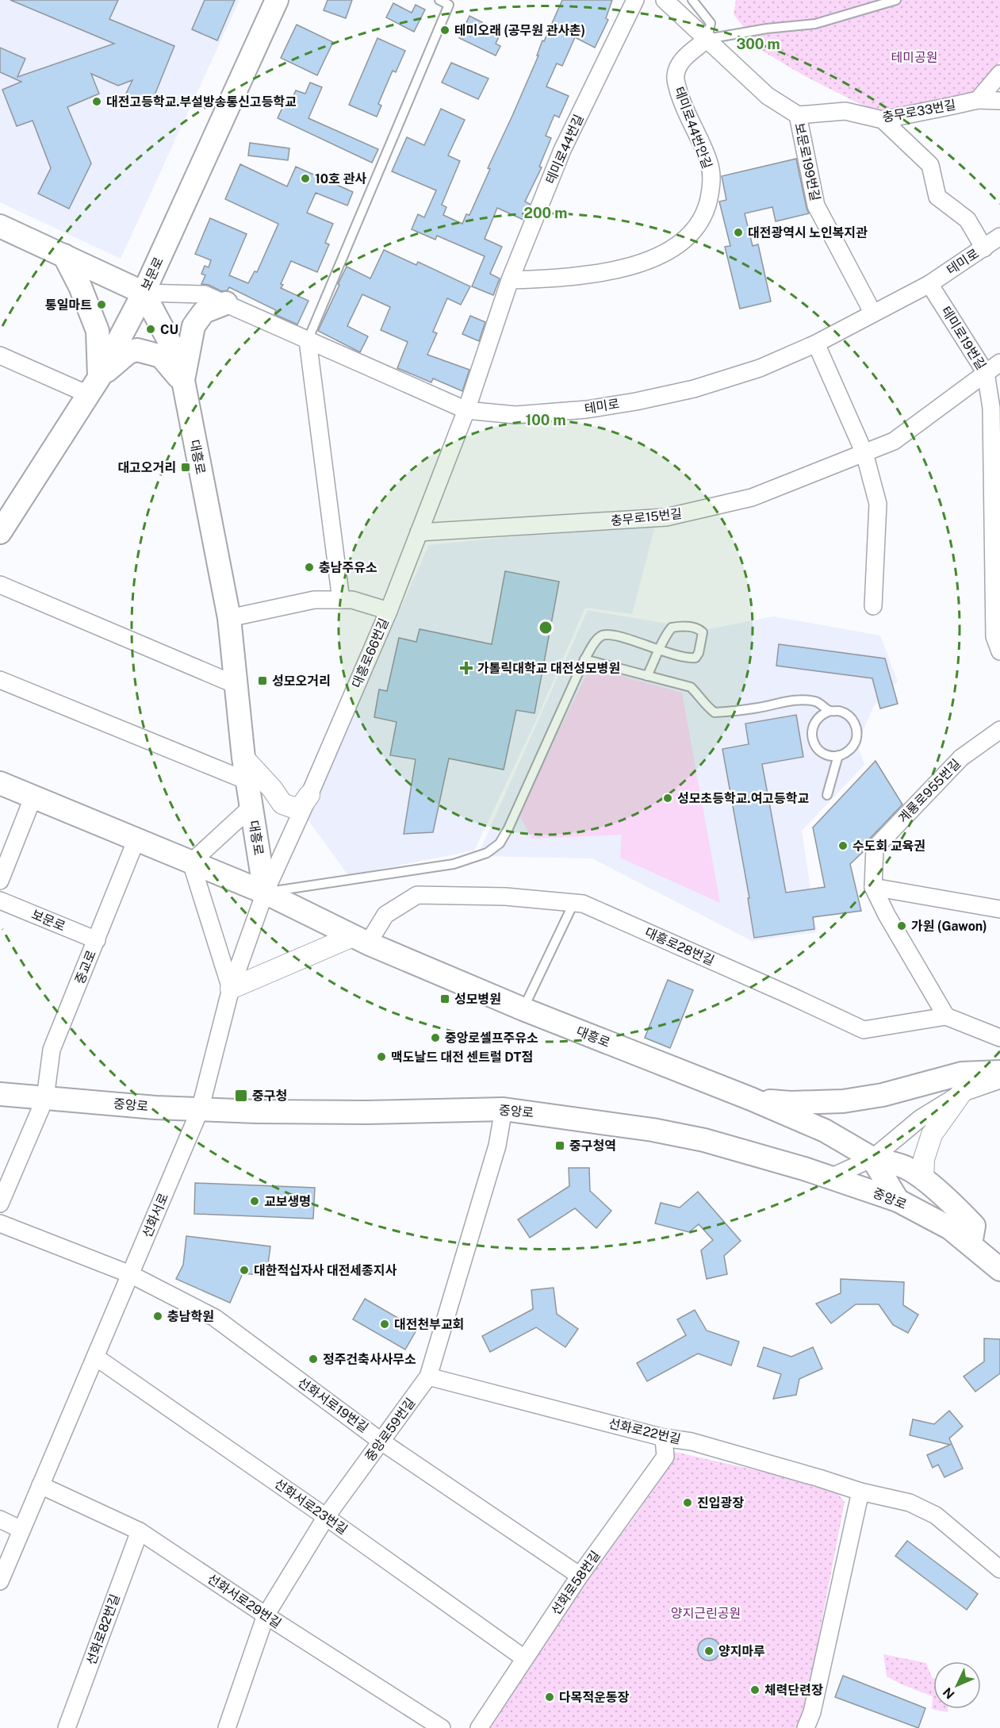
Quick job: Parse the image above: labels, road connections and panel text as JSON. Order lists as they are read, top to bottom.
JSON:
{
  "streets": {
    "main road": ["보문로", "대흥로", "중앙로"],
    "street": [
      "충무로33번길",
      "테미로44번안길",
      "테미로44번길",
      "보문로199번길",
      "테미로",
      "테미로19번길",
      "충무로15번길",
      "대흥로66번길",
      "계룡로955번길",
      "대흥로28번길",
      "중교로",
      "선화서로",
      "선화서로19번길",
      "중앙로59번길",
      "선화로22번길",
      "선화서로23번길",
      "선화로58번길",
      "선화서로29번길",
      "선화로82번길"
    ]
  },
  "crossings": [
    ["충무로33번길", "보문로199번길"],
    ["충무로33번길", "테미로"],
    ["테미로44번안길", "테미로44번길"],
    ["테미로44번안길", "보문로199번길"],
    ["테미로44번길", "테미로"],
    ["테미로44번길", "대흥로66번길"],
    ["보문로199번길", "테미로"],
    ["테미로", "보문로"],
    ["테미로", "테미로19번길"],
    ["테미로", "대흥로"],
    ["테미로", "대흥로66번길"],
    ["보문로", "대흥로"],
    ["보문로", "중교로"],
    ["테미로19번길", "충무로15번길"],
    ["대흥로", "대흥로66번길"],
    ["대흥로", "대흥로28번길"],
    ["대흥로", "중앙로"],
    ["대흥로", "선화서로"],
    ["충무로15번길", "대흥로66번길"],
    ["대흥로66번길", "선화서로"],
    ["계룡로955번길", "대흥로28번길"],
    ["중교로", "중앙로"],
    ["중앙로", "선화서로"],
    ["중앙로", "중앙로59번길"],
    ["선화서로", "선화서로19번길"],
    ["선화서로", "선화서로23번길"],
    ["선화서로", "선화서로29번길"],
    ["선화서로19번길", "중앙로59번길"],
    ["선화서로19번길", "선화로58번길"],
    ["중앙로59번길", "선화로22번길"],
    ["중앙로59번길", "선화서로23번길"],
    ["중앙로59번길", "선화서로29번길"],
    ["선화로22번길", "선화로58번길"],
    ["선화서로23번길", "선화로58번길"],
    ["선화서로29번길", "선화로82번길"]
  ],
  "parks": ["테미공원", "양지근린공원"],
  "places": {
    "other": [
      "테미오래 (공무원 관사촌)",
      "대전고등학교.부설방송통신고등학교",
      "10호 관사",
      "대전광역시 노인복지관",
      "통일마트",
      "CU",
      "충남주유소",
      "성모초등학교.여고등학교",
      "수도회 교육권",
      "가원 (Gawon)",
      "중앙로셀프주유소",
      "맥도날드 대전 센트럴 DT점",
      "교보생명",
      "대한적십자사 대전세종지사",
      "충남학원",
      "대전천부교회",
      "정주건축사사무소",
      "진입광장",
      "양지마루",
      "체력단련장",
      "다목적운동장"
    ],
    "transit": [
      "대고오거리",
      "성모오거리",
      "성모병원",
      "중구청",
      "중구청역"
    ],
    "health": ["가톨릭대학교 대전성모병원"]
  },
  "north": "bottom left",
  "rings": ["300 m", "200 m", "100 m"]
}
